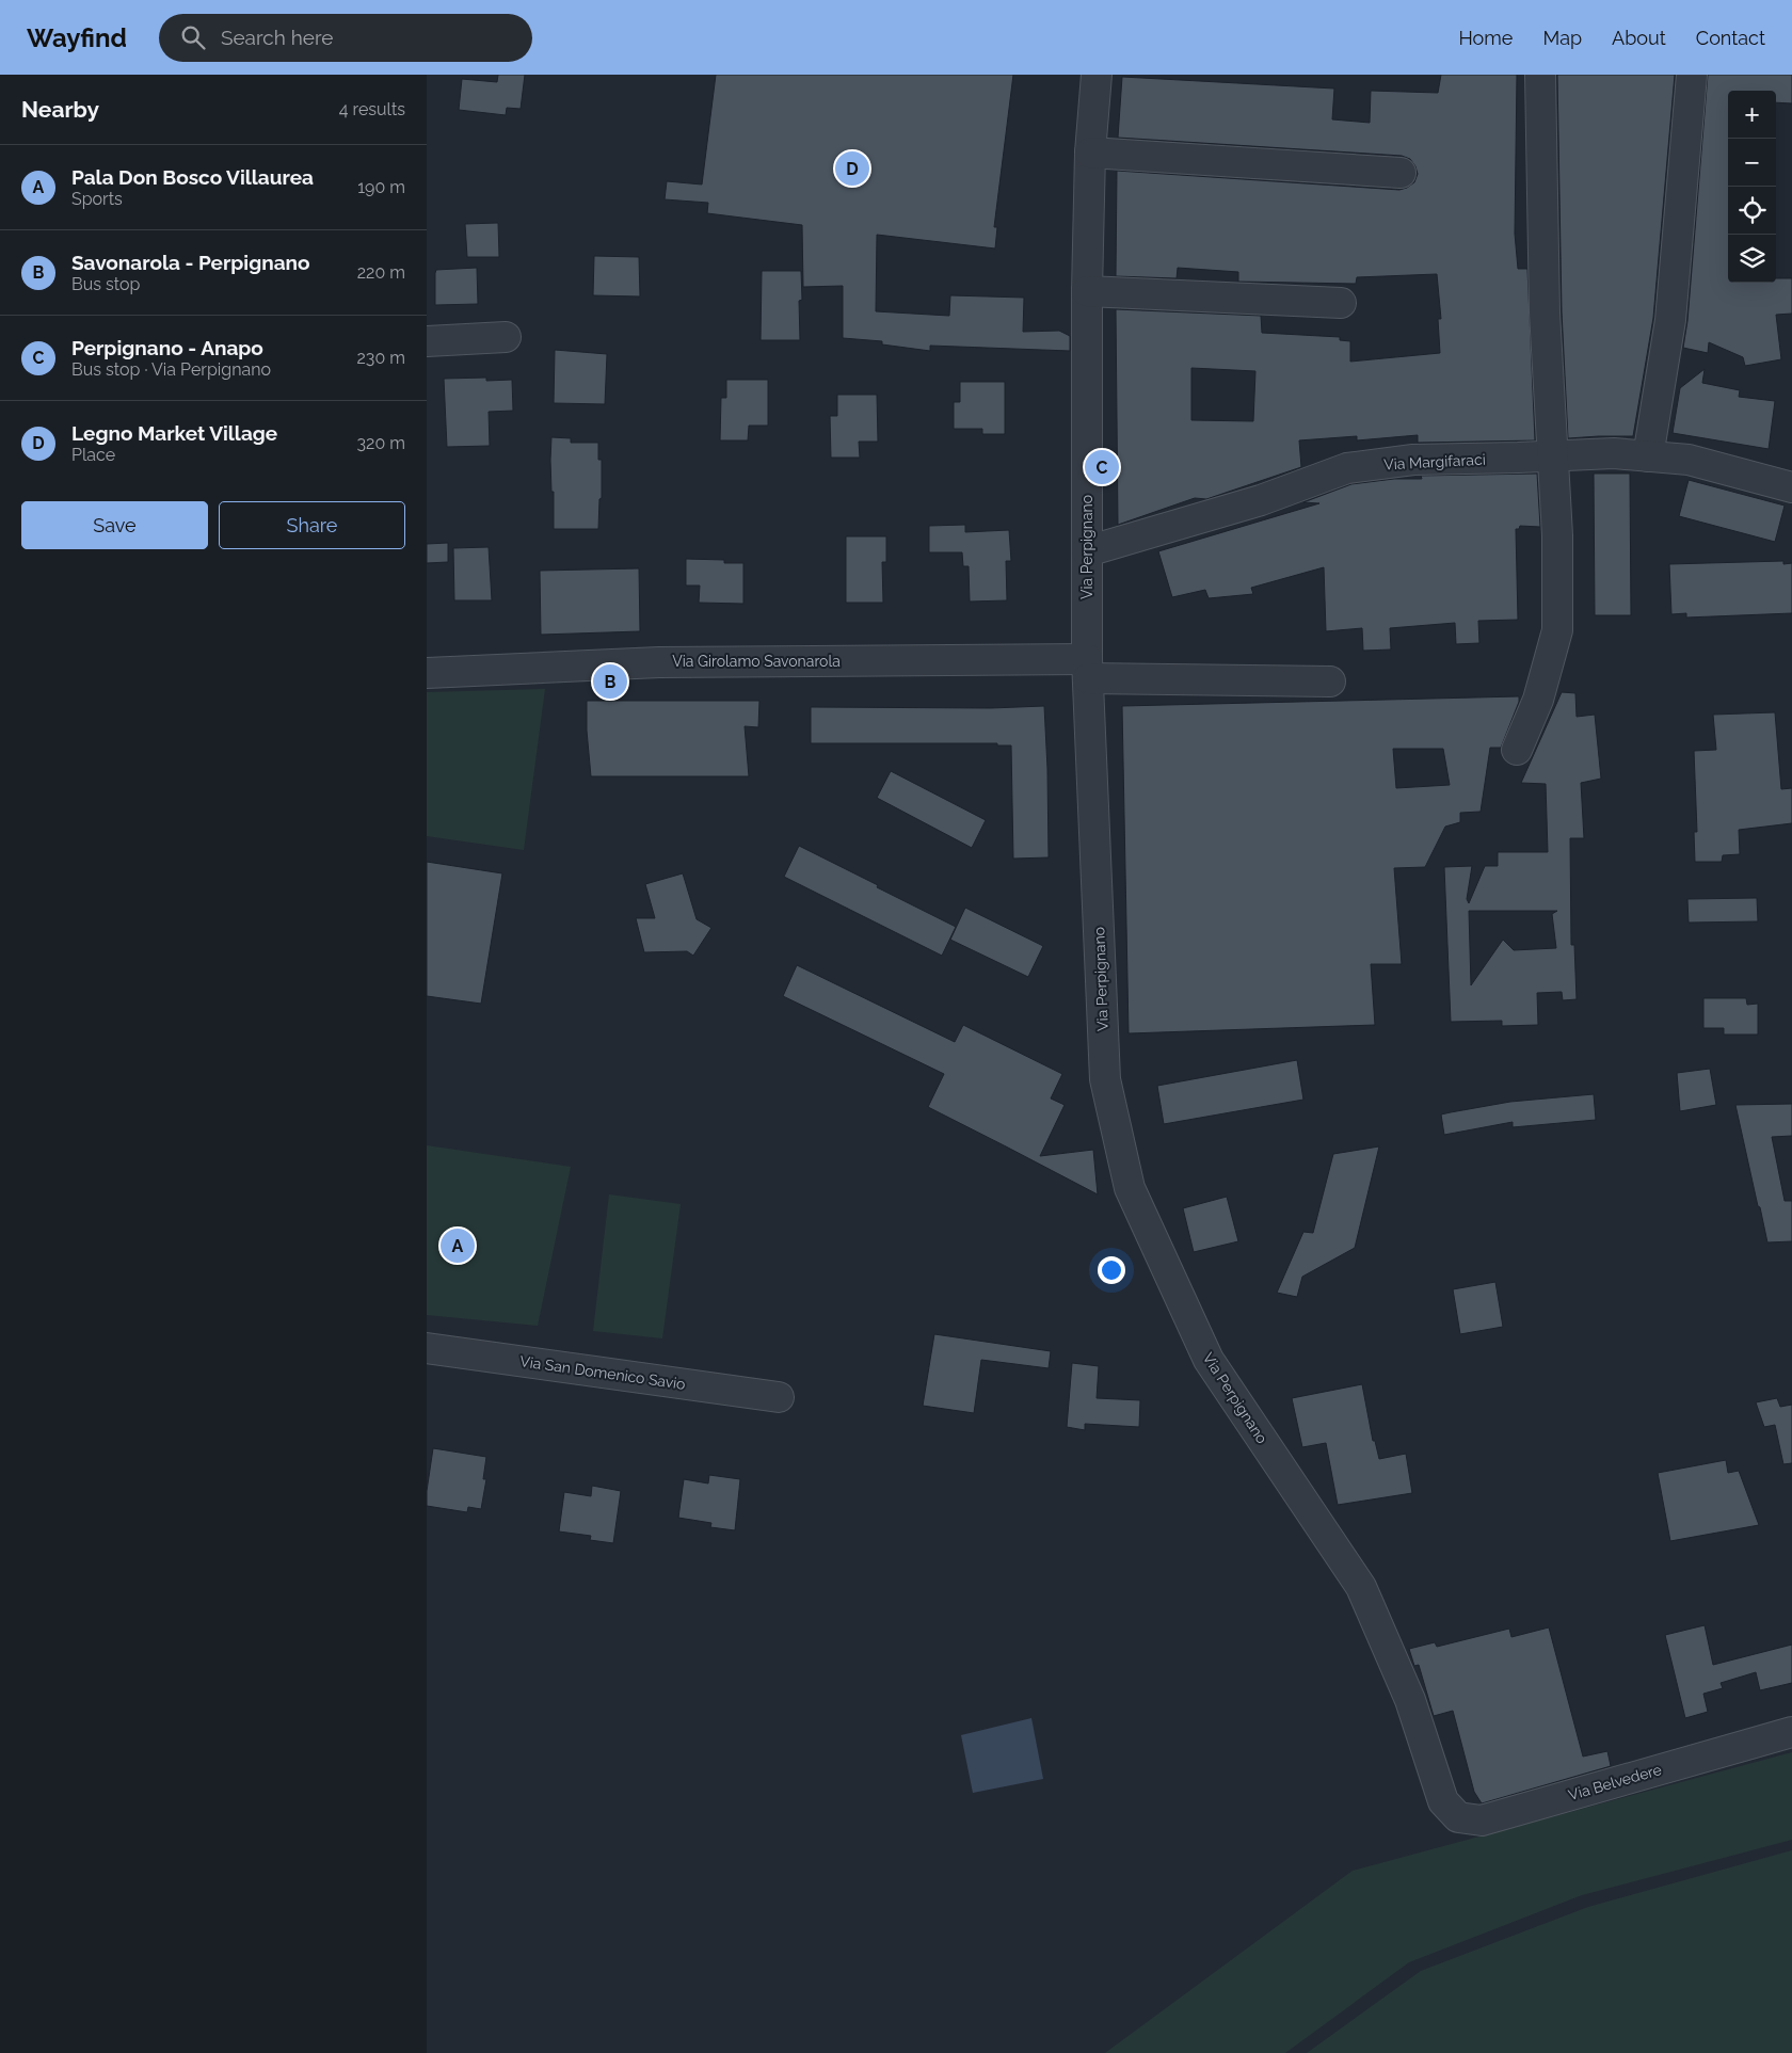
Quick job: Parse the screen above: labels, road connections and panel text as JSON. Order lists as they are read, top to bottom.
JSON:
{
  "streets": {
    "street": [
      "Via Margifaraci",
      "Via Perpignano",
      "Via Girolamo Savonarola",
      "Via San Domenico Savio",
      "Via Belvedere"
    ]
  },
  "crossings": [
    ["Via Margifaraci", "Via Perpignano"],
    ["Via Perpignano", "Via Girolamo Savonarola"],
    ["Via Perpignano", "Via Belvedere"]
  ],
  "page": {
    "header": "Wayfind",
    "search": "Search here",
    "nav": [
      "Home",
      "Map",
      "About",
      "Contact"
    ],
    "heading": ["Nearby", "4 results"],
    "map_buttons": ["+", "−"],
    "list": [
      {
        "mark": "A",
        "name": "Pala Don Bosco Villaurea",
        "note": "Sports",
        "value": "190 m"
      },
      {
        "mark": "B",
        "name": "Savonarola - Perpignano",
        "note": "Bus stop",
        "value": "220 m"
      },
      {
        "mark": "C",
        "name": "Perpignano - Anapo",
        "note": "Bus stop · Via Perpignano",
        "value": "230 m"
      },
      {
        "mark": "D",
        "name": "Legno Market Village",
        "note": "Place",
        "value": "320 m"
      }
    ],
    "pins": [
      "D",
      "C",
      "B",
      "A"
    ],
    "buttons": ["Save", "Share"]
  }
}
